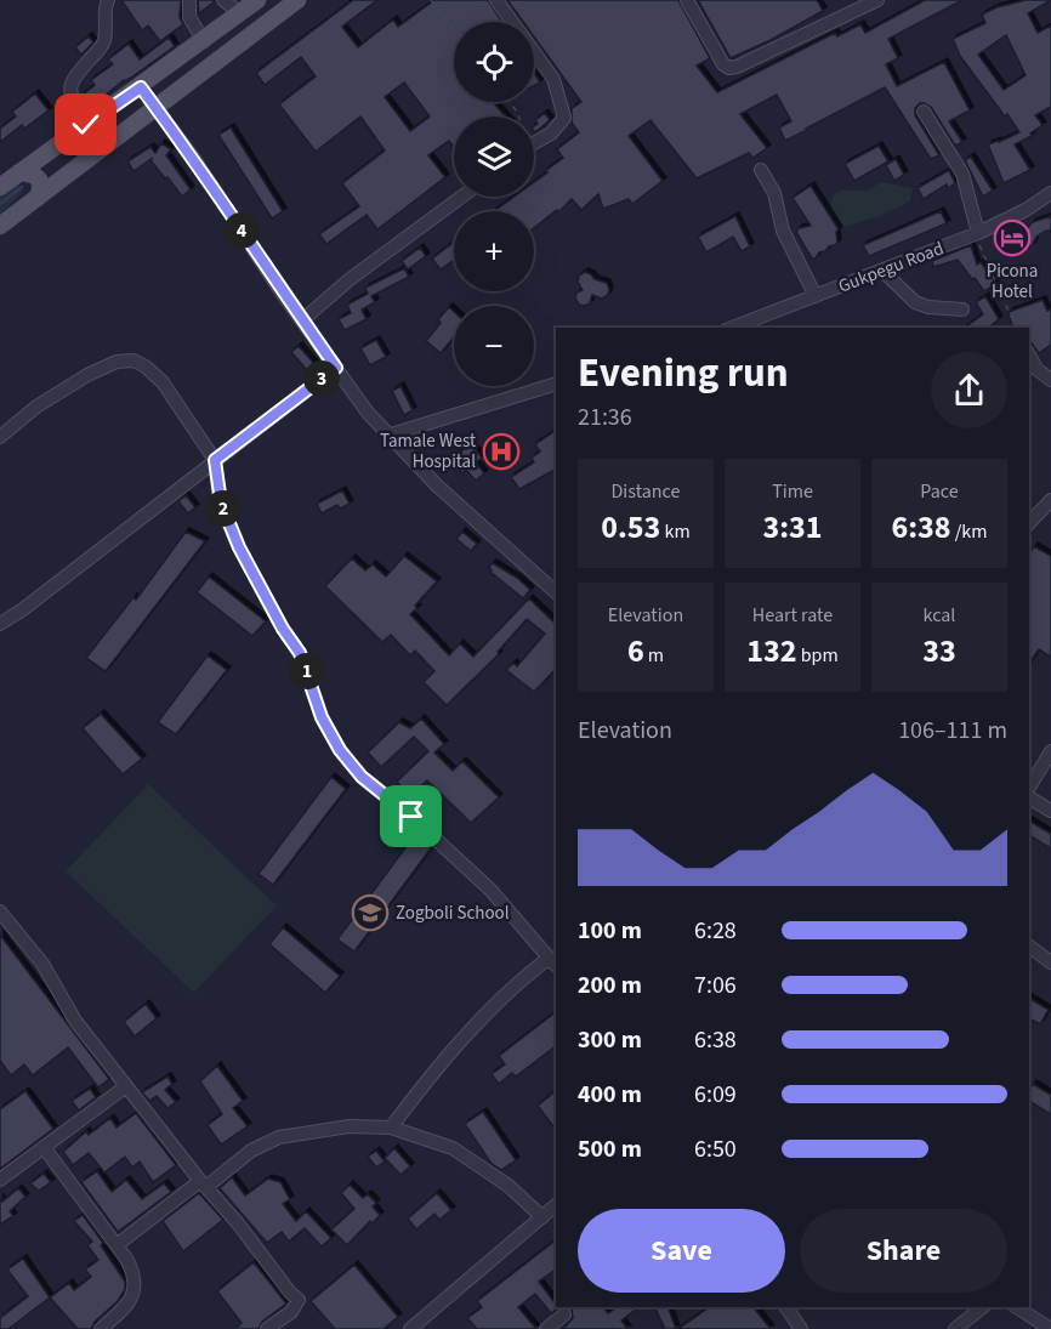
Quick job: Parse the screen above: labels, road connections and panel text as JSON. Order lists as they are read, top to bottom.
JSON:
{
  "streets": {
    "street": ["Gukpegu Road"]
  },
  "places": {
    "hotel": ["Picona Hotel"],
    "hospital": ["Tamale West Hospital"],
    "school or university": ["Zogboli School"]
  },
  "page": {
    "map_buttons": ["+", "−"],
    "pins": [
      "4",
      "3",
      "2",
      "1"
    ],
    "heading": ["Evening run", "21:36"],
    "stats": [
      ["Distance", "0.53 km"],
      ["Time", "3:31"],
      ["Pace", "6:38 /km"],
      ["Elevation", "6 m"],
      ["Heart rate", "132 bpm"],
      ["kcal", "33"]
    ],
    "chart": ["Elevation", "106–111 m"],
    "list": [
      {
        "name": "100 m",
        "note": "6:28"
      },
      {
        "name": "200 m",
        "note": "7:06"
      },
      {
        "name": "300 m",
        "note": "6:38"
      },
      {
        "name": "400 m",
        "note": "6:09"
      },
      {
        "name": "500 m",
        "note": "6:50"
      }
    ],
    "buttons": ["Save", "Share"]
  }
}
